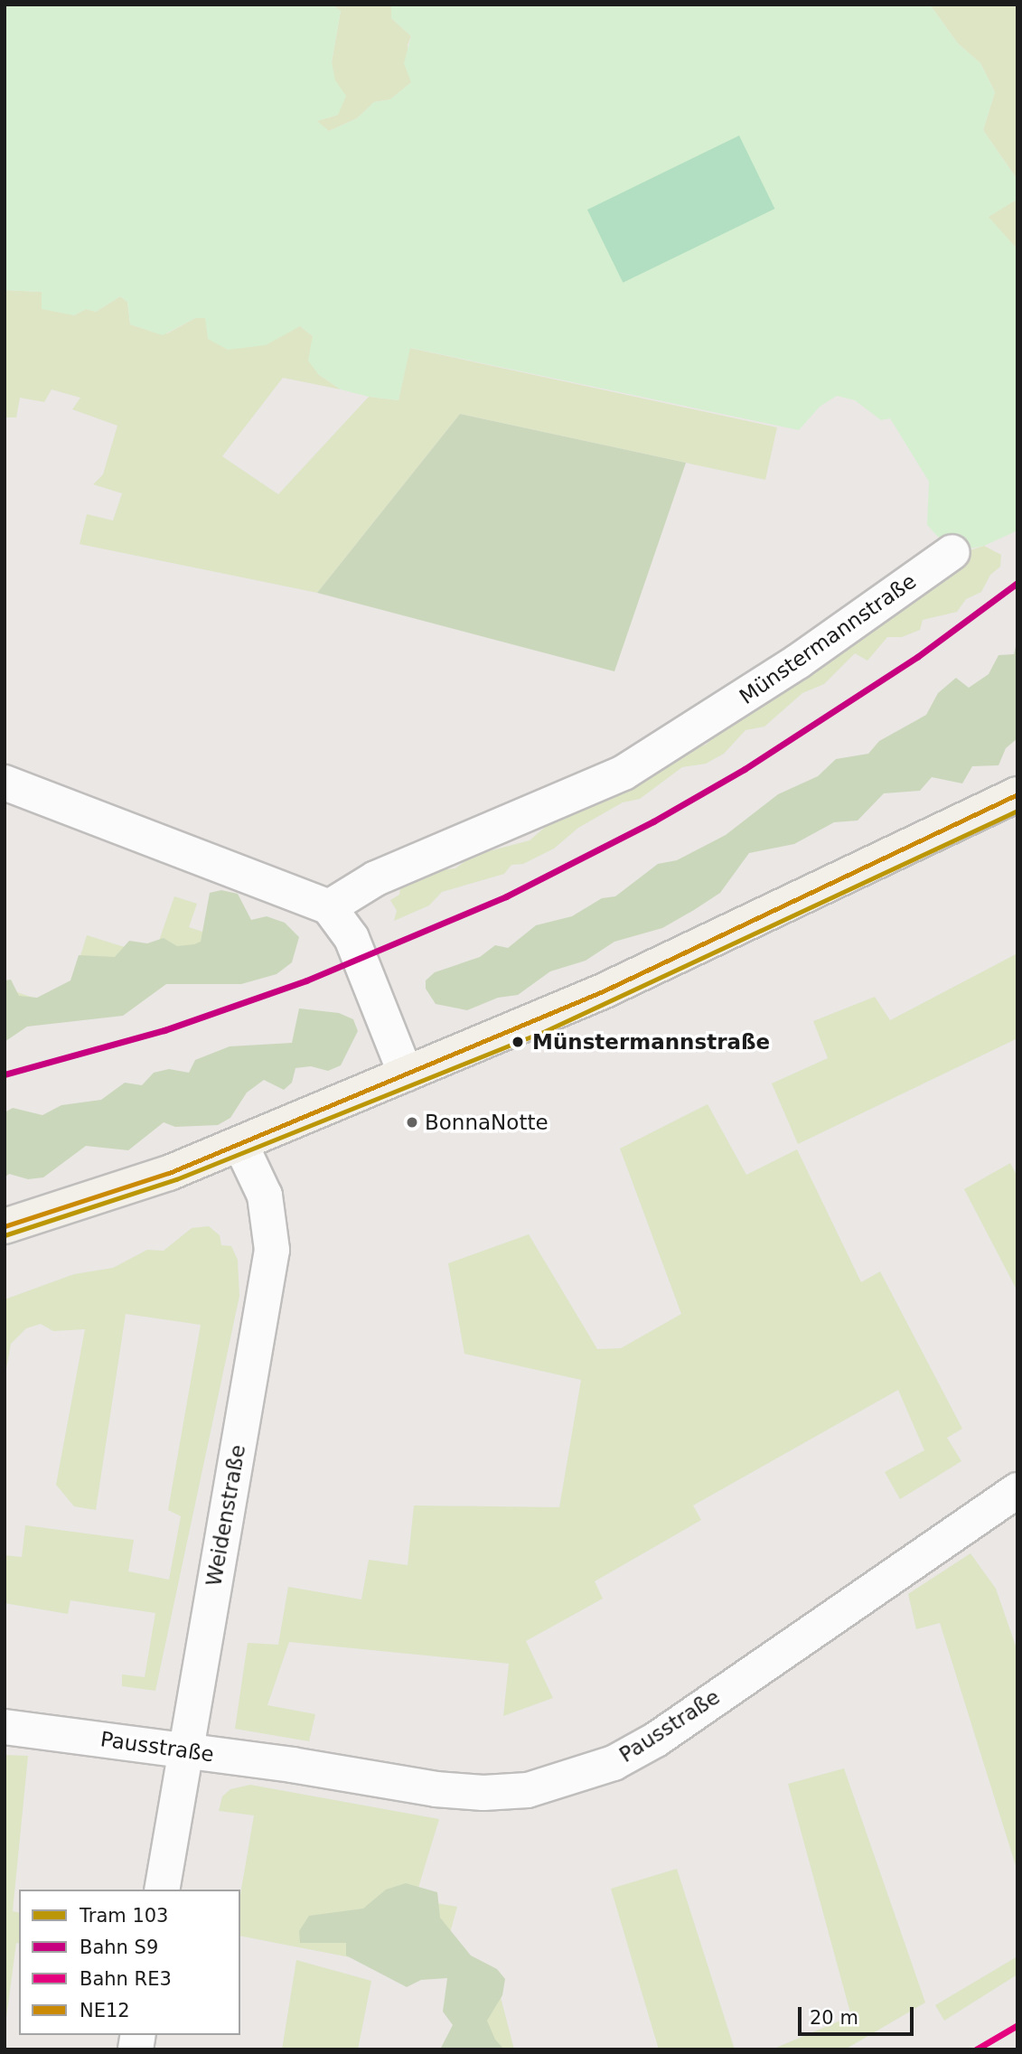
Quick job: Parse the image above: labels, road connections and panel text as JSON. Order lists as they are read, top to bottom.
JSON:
{
  "streets": {
    "street": ["Münstermannstraße", "Weidenstraße", "Pausstraße"]
  },
  "crossings": [
    ["Weidenstraße", "Pausstraße"]
  ],
  "places": ["Münstermannstraße", "BonnaNotte"],
  "lines": [
    "rail line S9",
    "transit line NE12",
    "tram line 103",
    "rail line RE3"
  ],
  "legend": [
    "Tram 103",
    "Bahn S9",
    "Bahn RE3",
    "NE12"
  ],
  "scale_bar": "20 m"
}
